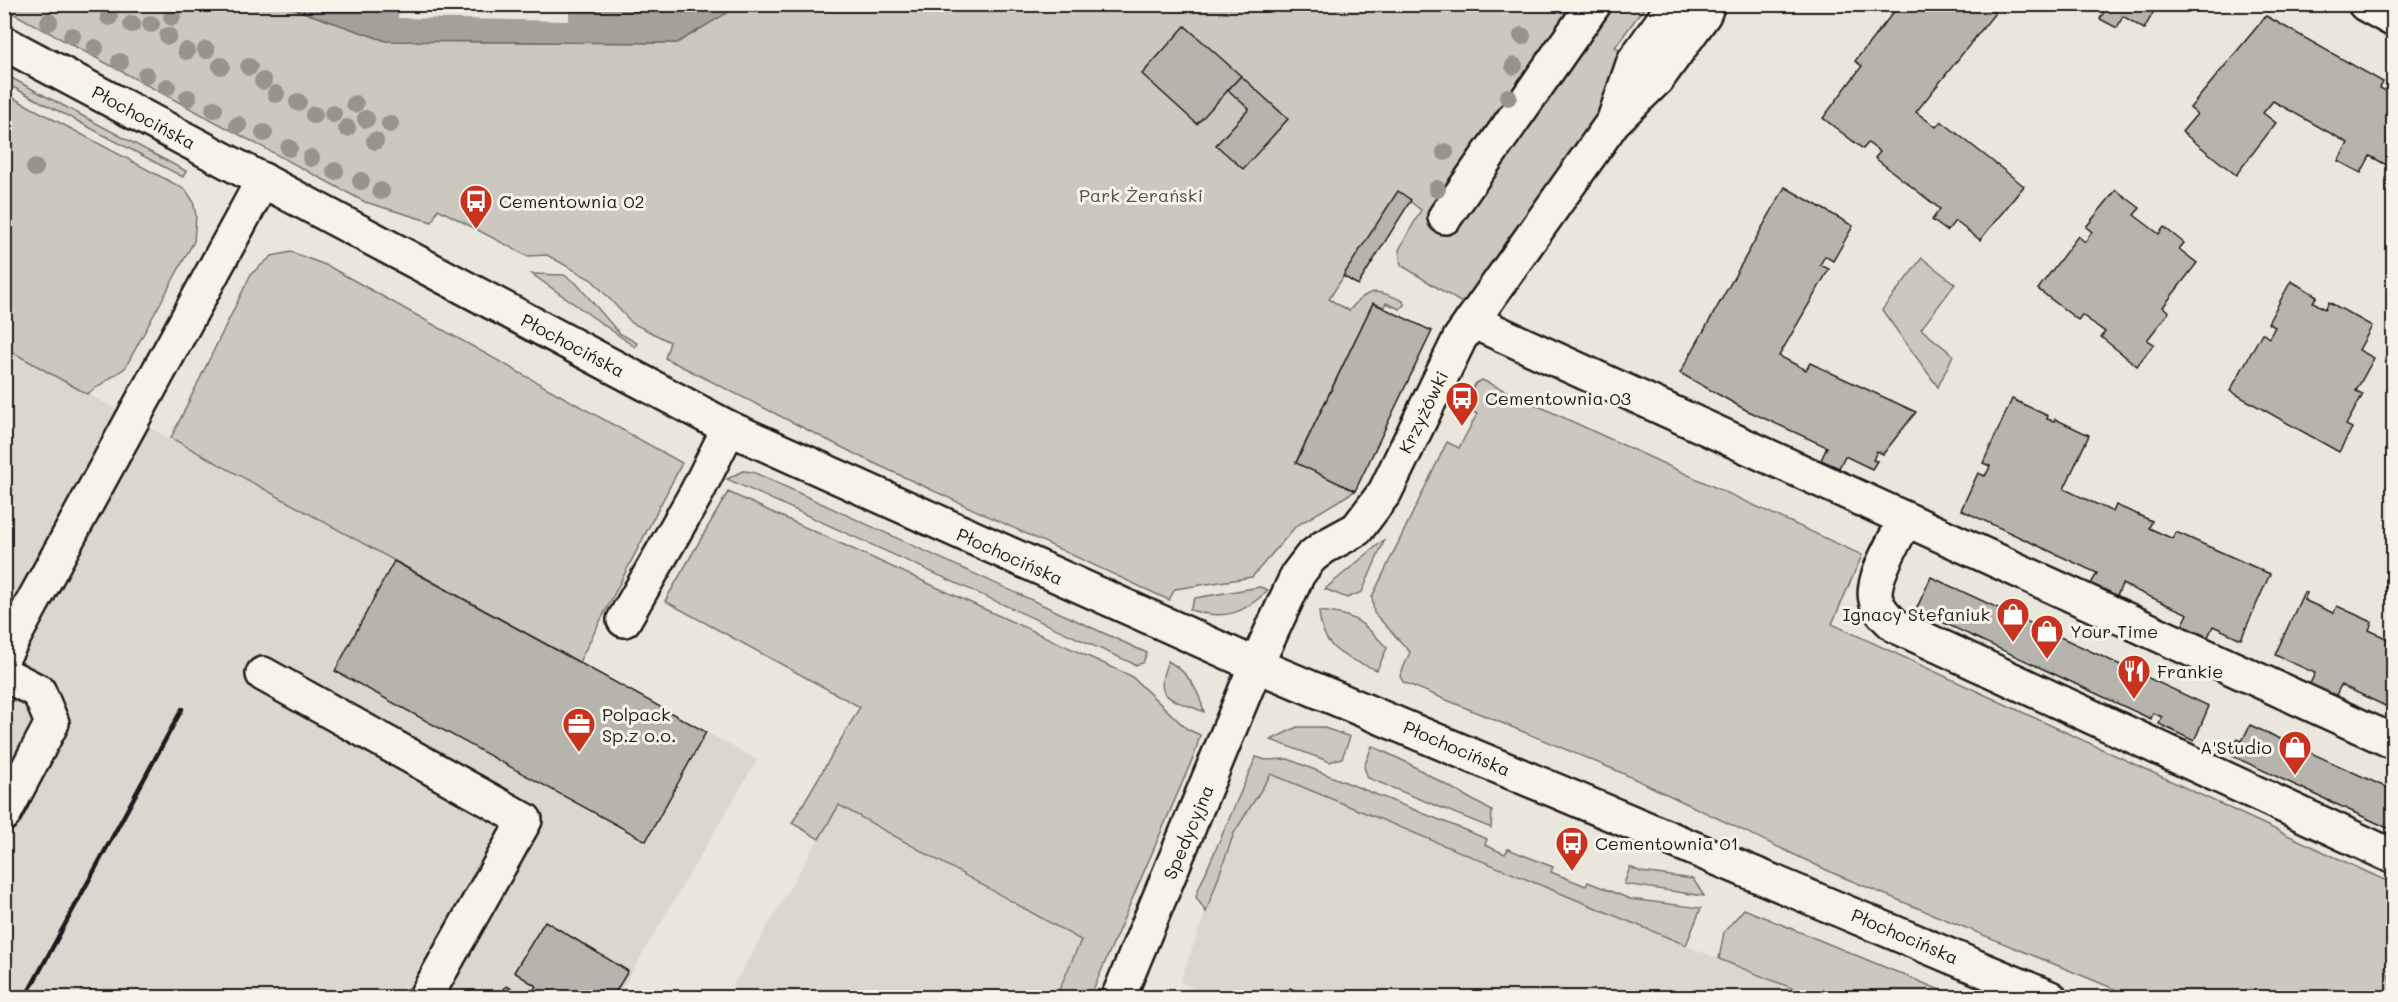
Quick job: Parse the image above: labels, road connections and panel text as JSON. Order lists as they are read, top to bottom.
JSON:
{
  "streets": {
    "main road": ["Płochocińska", "Krzyżówki", "Spedycyjna"]
  },
  "crossings": [
    ["Płochocińska", "Krzyżówki"],
    ["Płochocińska", "Spedycyjna"],
    ["Krzyżówki", "Spedycyjna"]
  ],
  "parks": ["Park Żerański"],
  "places": {
    "bus stop": ["Cementownia 02", "Cementownia 03", "Cementownia 01"],
    "shop": ["Ignacy Stefaniuk", "Your Time", "A'Studio"],
    "restaurant": ["Frankie"],
    "office": ["Polpack Sp.z o.o."]
  }
}
